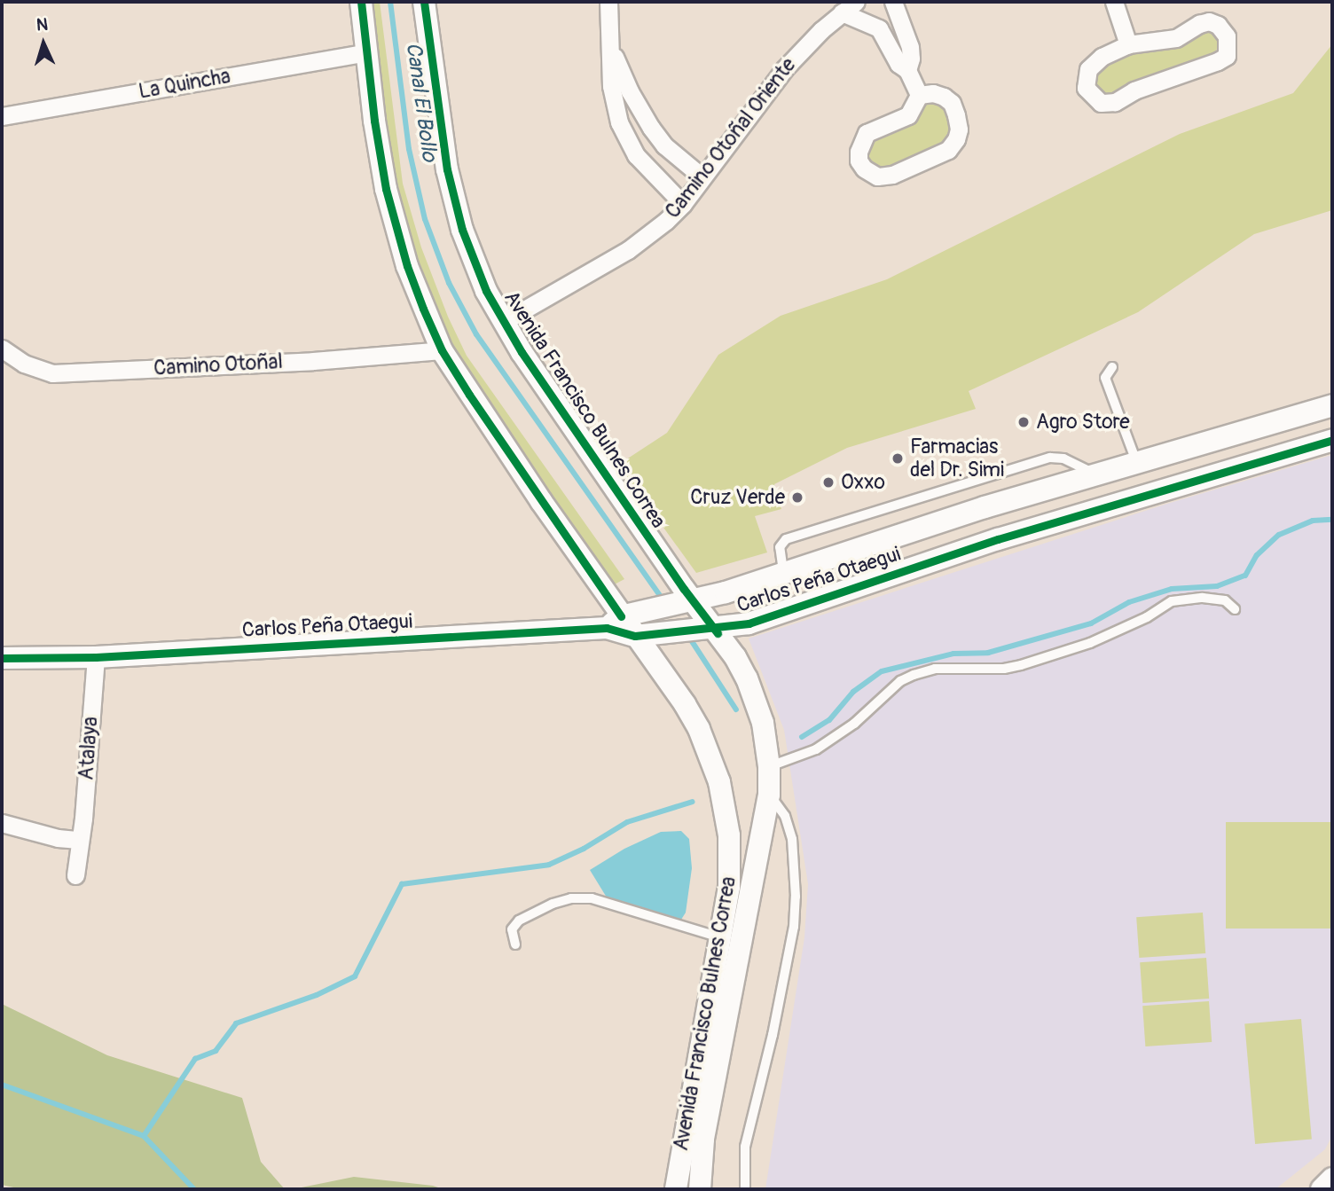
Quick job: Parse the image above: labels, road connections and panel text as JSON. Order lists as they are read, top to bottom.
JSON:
{
  "streets": {
    "street": [
      "La Quincha",
      "Camino Otoñal Oriente",
      "Camino Otoñal",
      "Avenida Francisco Bulnes Correa",
      "Carlos Peña Otaegui",
      "Atalaya"
    ]
  },
  "crossings": [
    ["Camino Otoñal Oriente", "Avenida Francisco Bulnes Correa"],
    ["Avenida Francisco Bulnes Correa", "Carlos Peña Otaegui"],
    ["Carlos Peña Otaegui", "Atalaya"]
  ],
  "water": ["Canal El Bollo"],
  "places": [
    "Agro Store",
    "Farmacias del Dr. Simi",
    "Oxxo",
    "Cruz Verde"
  ],
  "north": "top"
}
